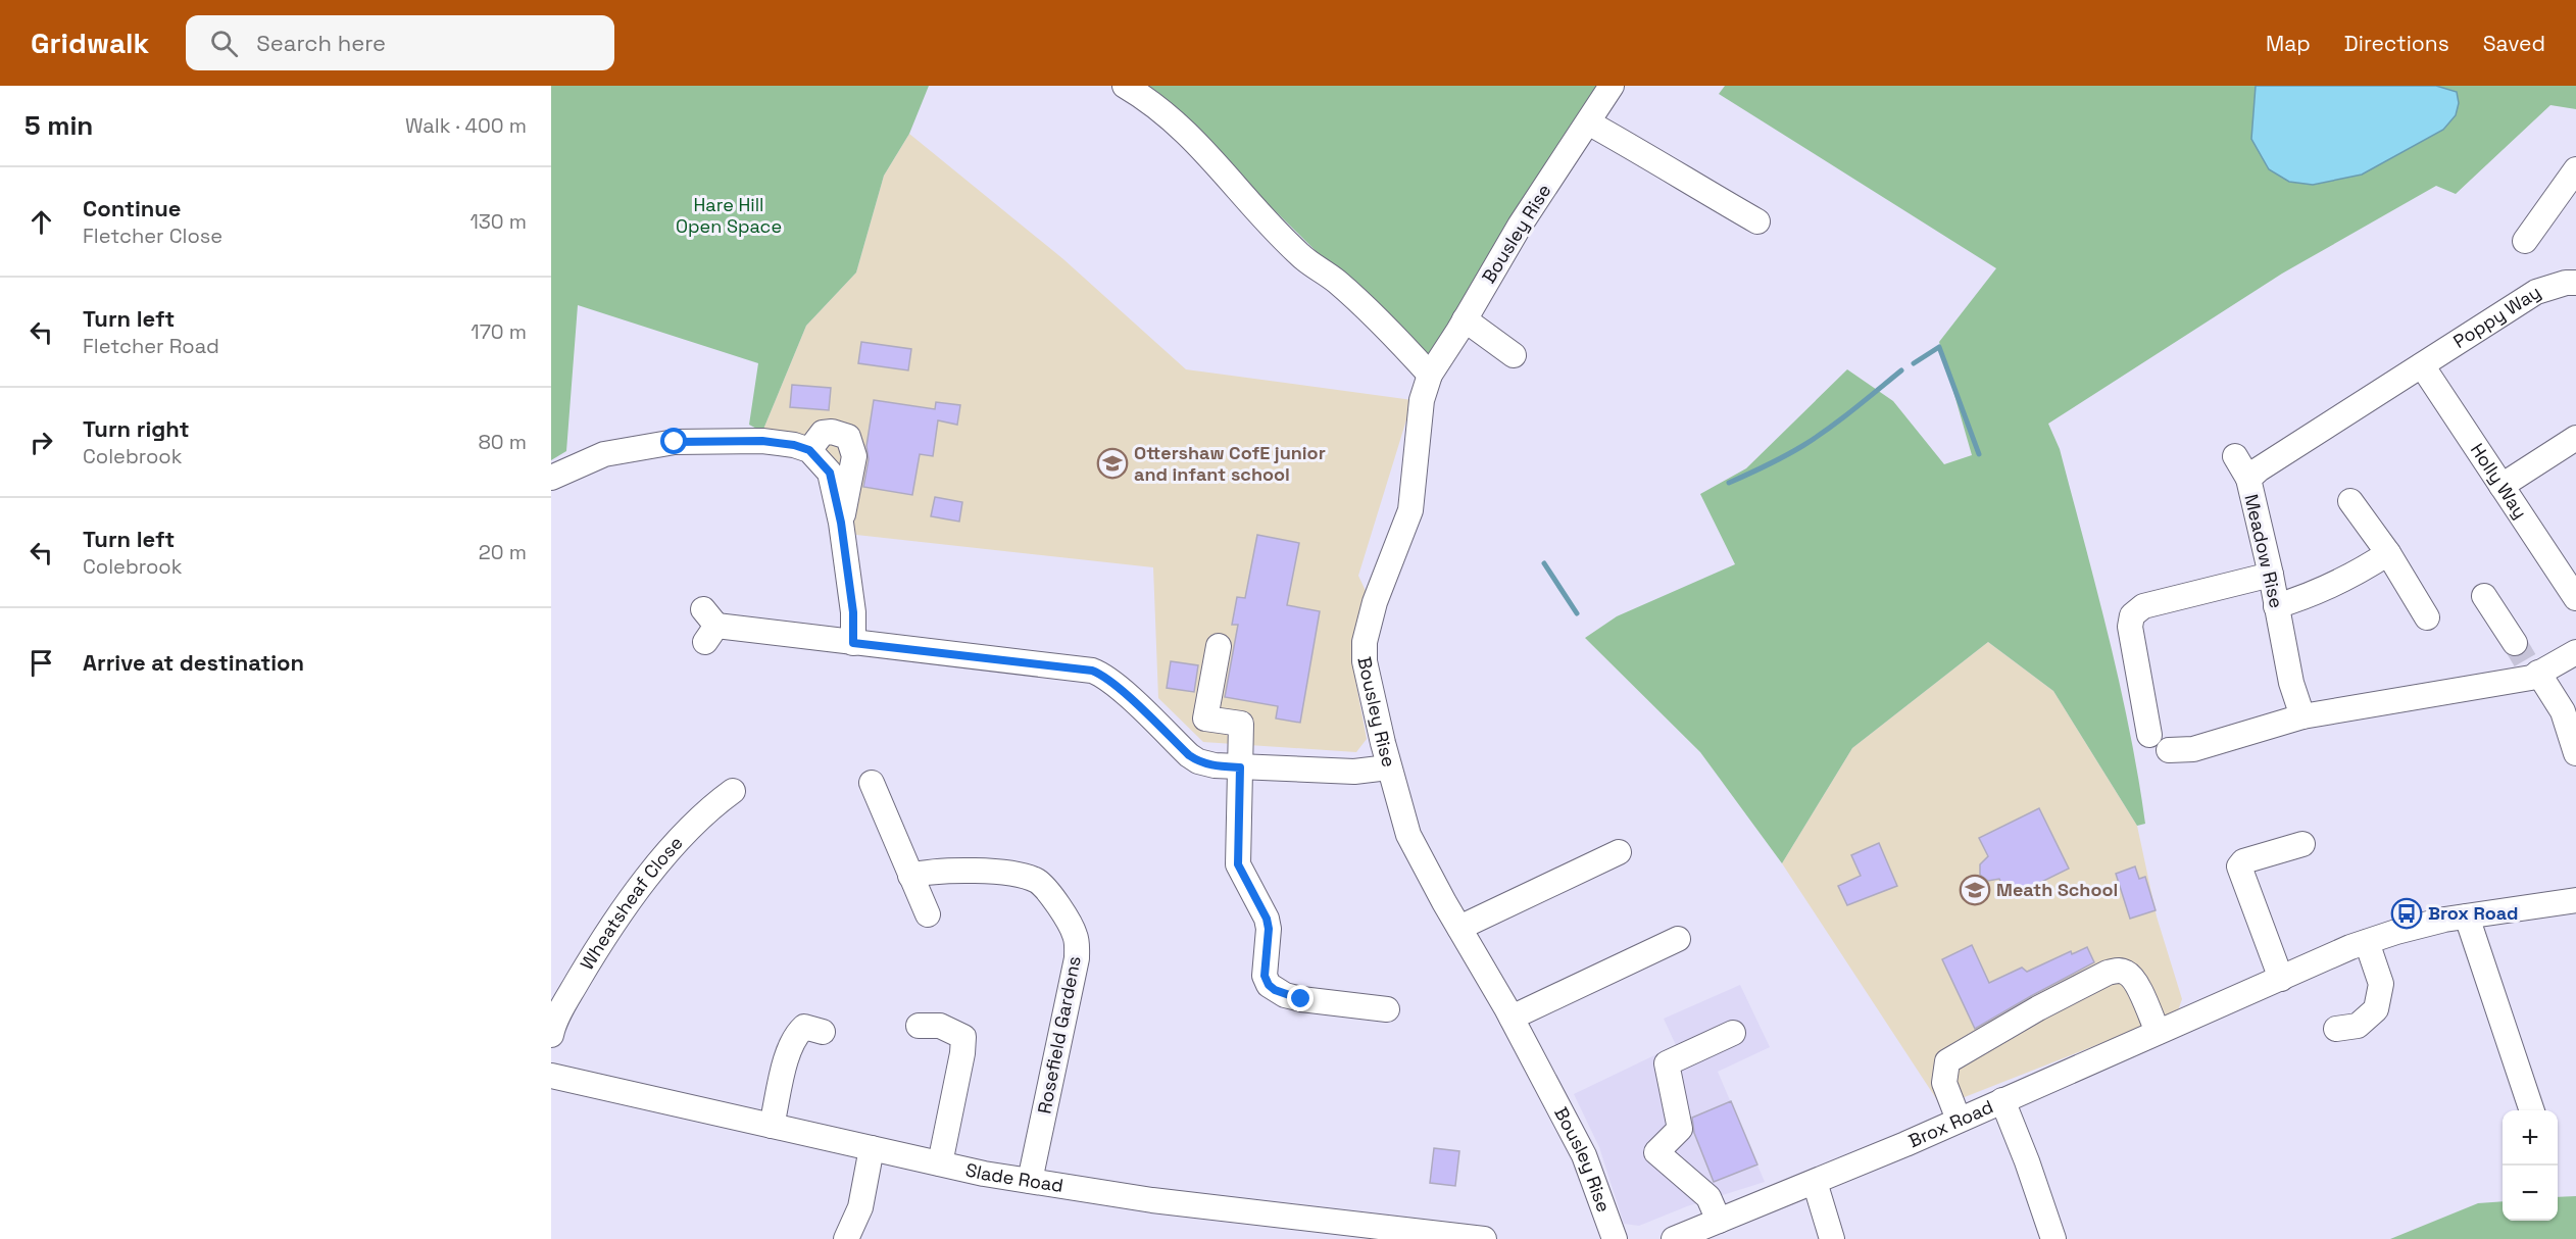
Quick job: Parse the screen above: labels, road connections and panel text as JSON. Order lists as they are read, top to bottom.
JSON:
{
  "streets": {
    "street": [
      "Bousley Rise",
      "Poppy Way",
      "Holly Way",
      "Meadow Rise",
      "Wheatsheaf Close",
      "Rosefield Gardens",
      "Brox Road",
      "Slade Road"
    ]
  },
  "crossings": [
    ["Poppy Way", "Holly Way"],
    ["Poppy Way", "Meadow Rise"],
    ["Holly Way", "Meadow Rise"],
    ["Rosefield Gardens", "Slade Road"]
  ],
  "parks": ["Hare Hill Open Space"],
  "places": {
    "school or university": ["Ottershaw CofE junior and infant school", "Meath School"],
    "bus stop": ["Brox Road"]
  },
  "page": {
    "header": "Gridwalk",
    "search": "Search here",
    "nav": ["Map", "Directions", "Saved"],
    "heading": ["5 min", "Walk · 400 m"],
    "list": [
      ["Continue", "Fletcher Close", "130 m"],
      ["Turn left", "Fletcher Road", "170 m"],
      ["Turn right", "Colebrook", "80 m"],
      ["Turn left", "Colebrook", "20 m"],
      "Arrive at destination"
    ],
    "map_buttons": ["+", "−"]
  }
}
